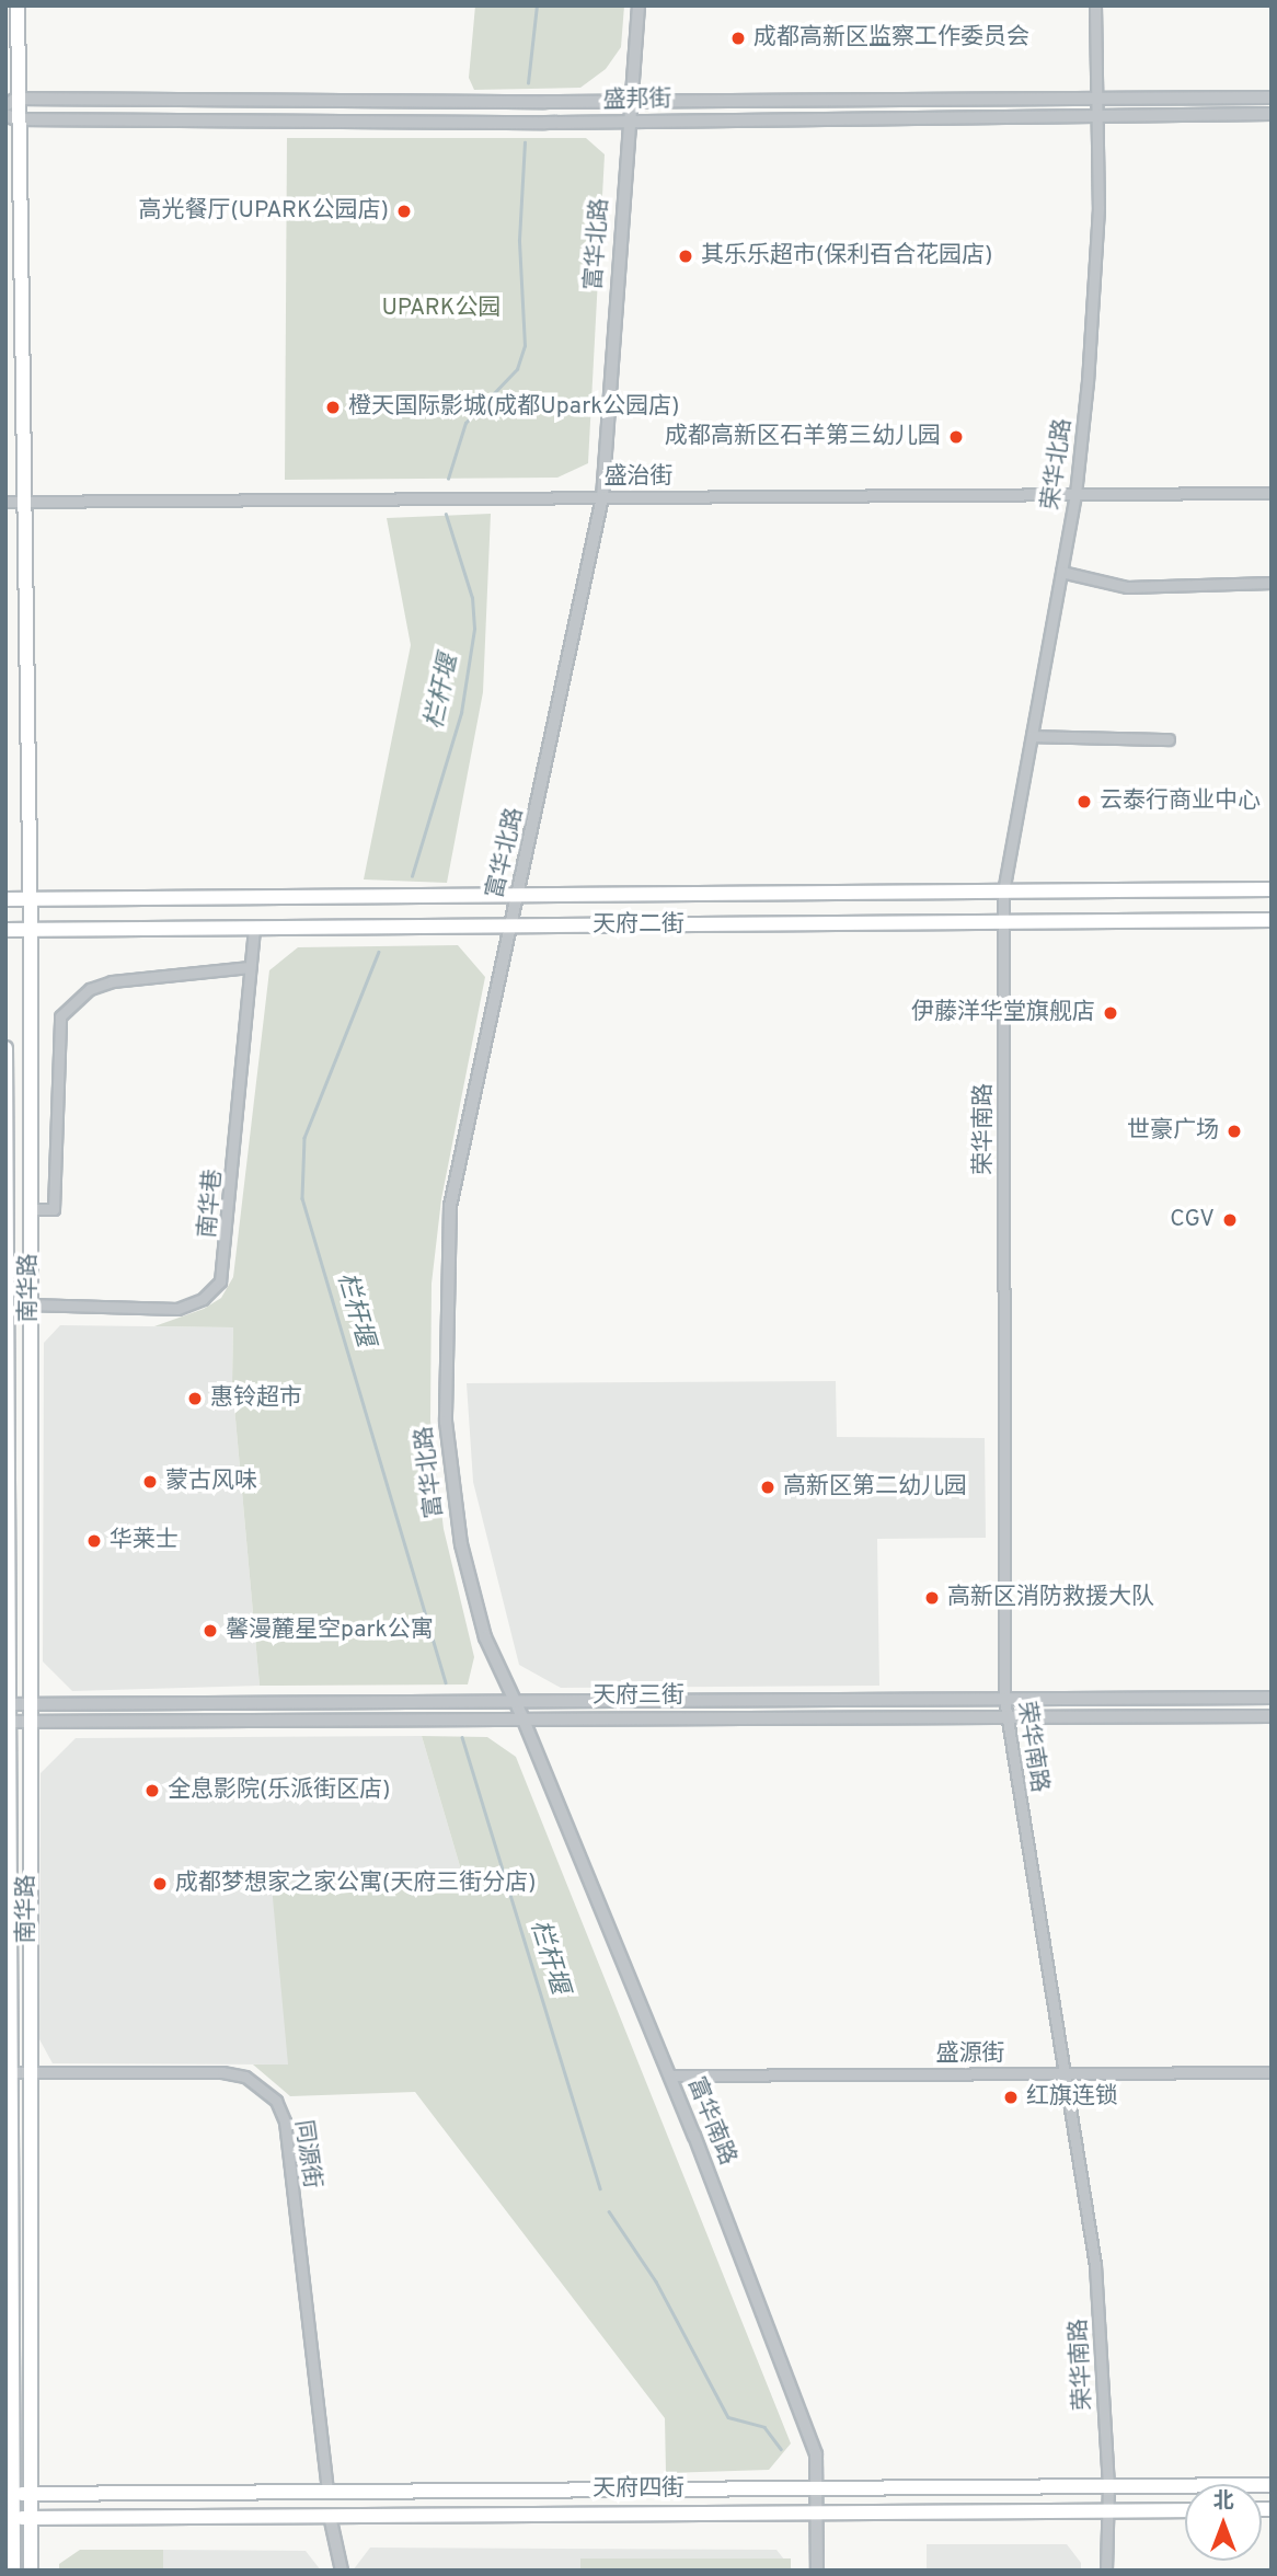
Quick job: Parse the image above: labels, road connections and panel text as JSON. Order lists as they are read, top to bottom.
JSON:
{
  "streets": {
    "main road": ["天府二街", "南华路", "天府四街"],
    "street": [
      "盛邦街",
      "富华北路",
      "荣华北路",
      "盛治街",
      "荣华南路",
      "南华巷",
      "天府三街",
      "盛源街",
      "富华南路",
      "同源街"
    ]
  },
  "crossings": [
    ["盛邦街", "富华北路"],
    ["盛邦街", "荣华北路"],
    ["盛邦街", "南华路"],
    ["富华北路", "盛治街"],
    ["富华北路", "天府二街"],
    ["富华北路", "天府三街"],
    ["富华北路", "富华南路"],
    ["荣华北路", "盛治街"],
    ["荣华北路", "天府二街"],
    ["荣华北路", "荣华南路"],
    ["盛治街", "南华路"],
    ["天府二街", "荣华南路"],
    ["天府二街", "南华巷"],
    ["天府二街", "南华路"],
    ["荣华南路", "天府三街"],
    ["荣华南路", "盛源街"],
    ["荣华南路", "天府四街"],
    ["南华巷", "南华路"],
    ["南华路", "天府三街"],
    ["南华路", "同源街"],
    ["南华路", "天府四街"],
    ["天府三街", "富华南路"],
    ["盛源街", "富华南路"],
    ["富华南路", "天府四街"],
    ["同源街", "天府四街"]
  ],
  "water": ["栏杆堰"],
  "parks": ["UPARK公园"],
  "places": [
    "成都高新区监察工作委员会",
    "高光餐厅(UPARK公园店)",
    "其乐乐超市(保利·百合花园店)",
    "橙天国际影城(成都Upark公园店)",
    "成都高新区石羊第三幼儿园",
    "云泰行商业中心",
    "伊藤洋华堂旗舰店",
    "世豪广场",
    "CGV",
    "惠铃超市",
    "蒙古风味",
    "高新区第二幼儿园",
    "华莱士",
    "高新区消防救援大队",
    "馨漫麓星空park公寓",
    "全息影院(乐派街区店)",
    "成都梦想家之家公寓(天府三街分店)",
    "红旗连锁"
  ],
  "north": "top"
}
